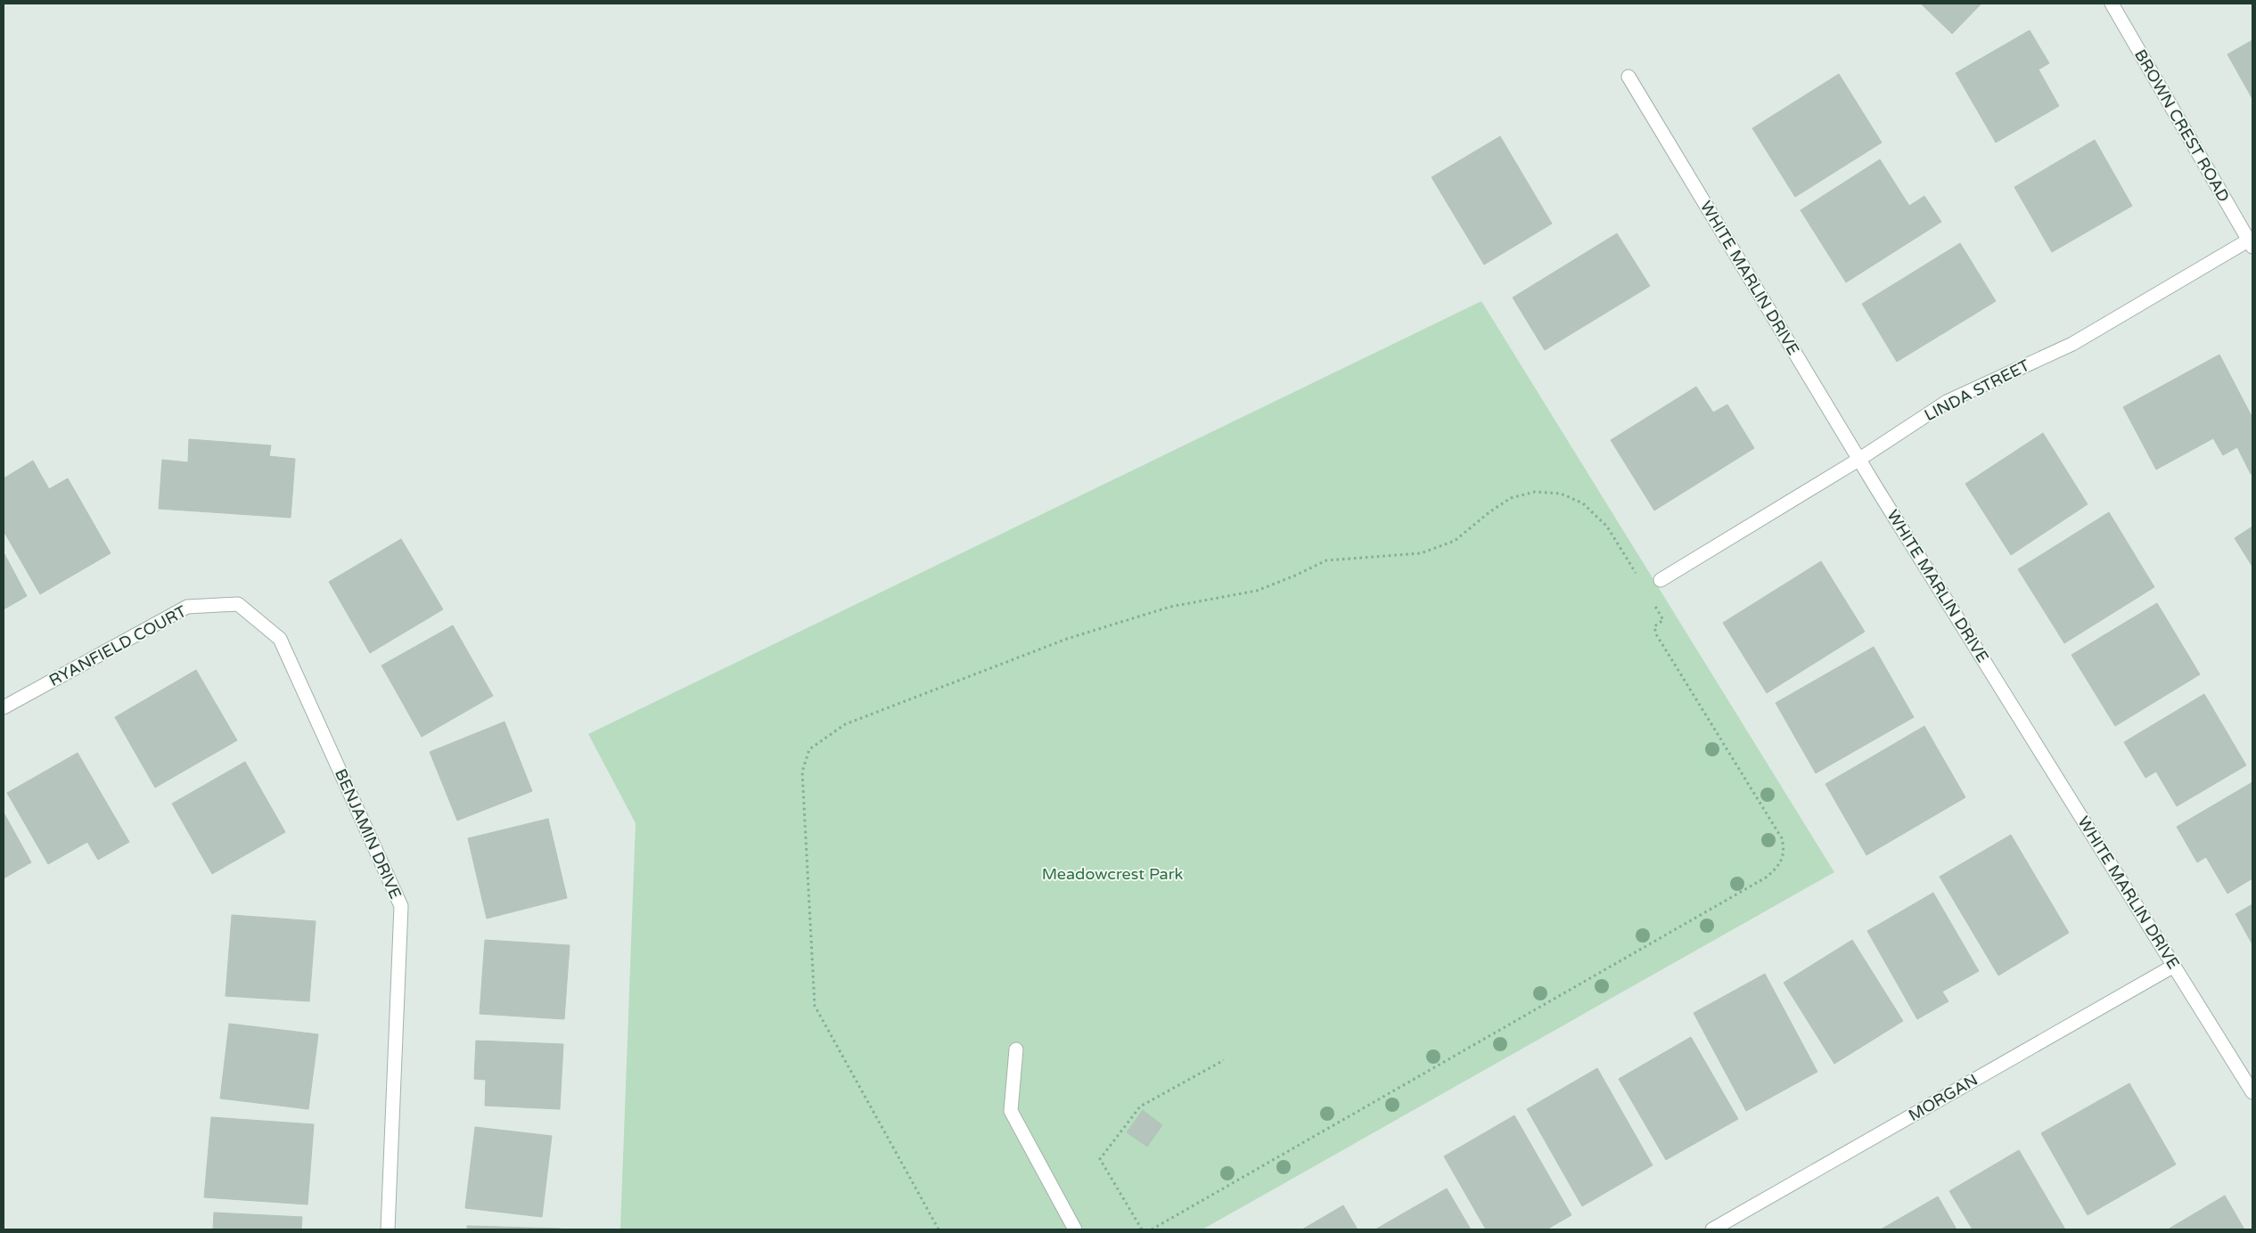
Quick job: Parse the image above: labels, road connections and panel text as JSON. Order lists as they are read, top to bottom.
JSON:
{
  "streets": {
    "street": [
      "BROWN CREST ROAD",
      "WHITE MARLIN DRIVE",
      "LINDA STREET",
      "RYANFIELD COURT",
      "BENJAMIN DRIVE",
      "MORGAN"
    ]
  },
  "crossings": [
    ["BROWN CREST ROAD", "LINDA STREET"],
    ["WHITE MARLIN DRIVE", "LINDA STREET"],
    ["WHITE MARLIN DRIVE", "MORGAN"],
    ["RYANFIELD COURT", "BENJAMIN DRIVE"]
  ],
  "parks": ["Meadowcrest Park"]
}
